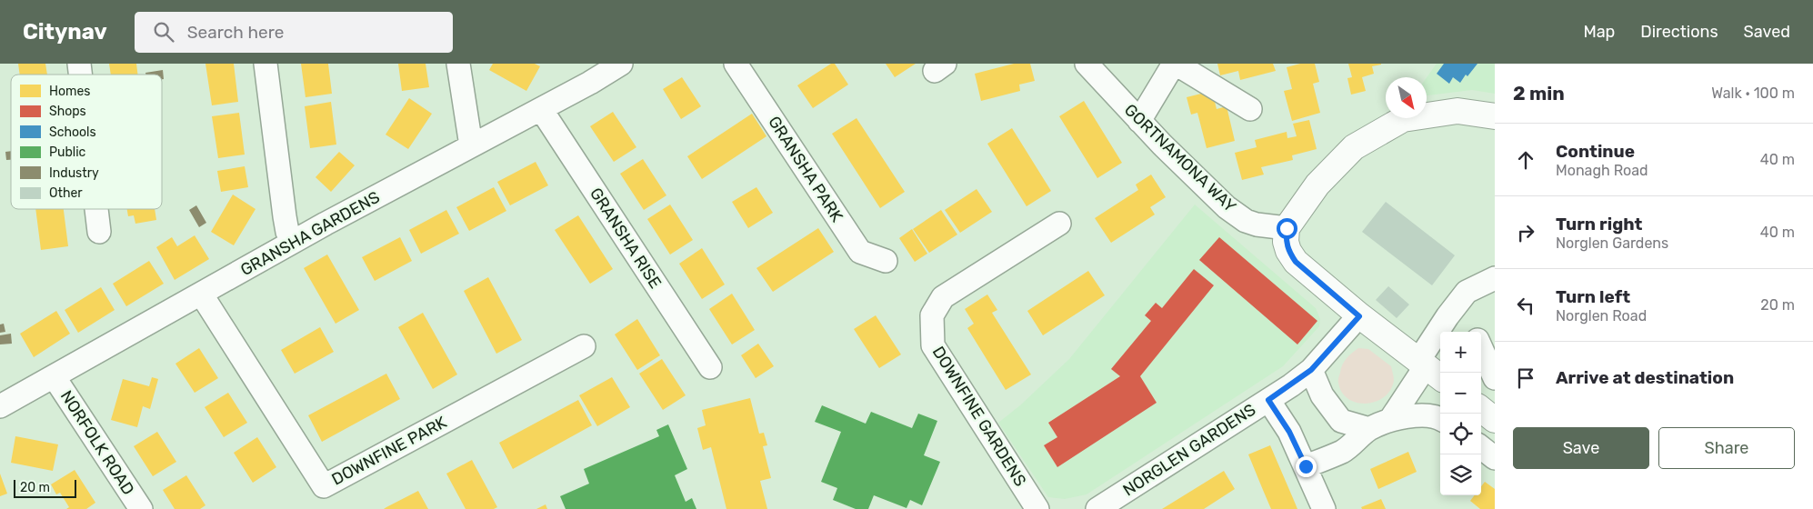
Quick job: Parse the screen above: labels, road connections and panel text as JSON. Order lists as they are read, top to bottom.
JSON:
{
  "streets": {
    "street": [
      "GORTNAMONA WAY",
      "GRANSHA PARK",
      "GRANSHA GARDENS",
      "GRANSHA RISE",
      "DOWNFINE GARDENS",
      "NORFOLK ROAD",
      "NORGLEN GARDENS",
      "DOWNFINE PARK"
    ]
  },
  "crossings": [
    ["GRANSHA GARDENS", "GRANSHA RISE"],
    ["GRANSHA GARDENS", "NORFOLK ROAD"],
    ["GRANSHA GARDENS", "DOWNFINE PARK"]
  ],
  "legend": [
    "Homes",
    "Shops",
    "Schools",
    "Public",
    "Industry",
    "Other"
  ],
  "scale_bar": "20 m",
  "north": "bottom right",
  "page": {
    "header": "Citynav",
    "search": "Search here",
    "nav": ["Map", "Directions", "Saved"],
    "heading": ["2 min", "Walk · 100 m"],
    "list": [
      ["Continue", "Monagh Road", "40 m"],
      ["Turn right", "Norglen Gardens", "40 m"],
      ["Turn left", "Norglen Road", "20 m"],
      "Arrive at destination"
    ],
    "map_buttons": ["+", "−"],
    "buttons": ["Save", "Share"],
    "scale": "20 m"
  }
}
